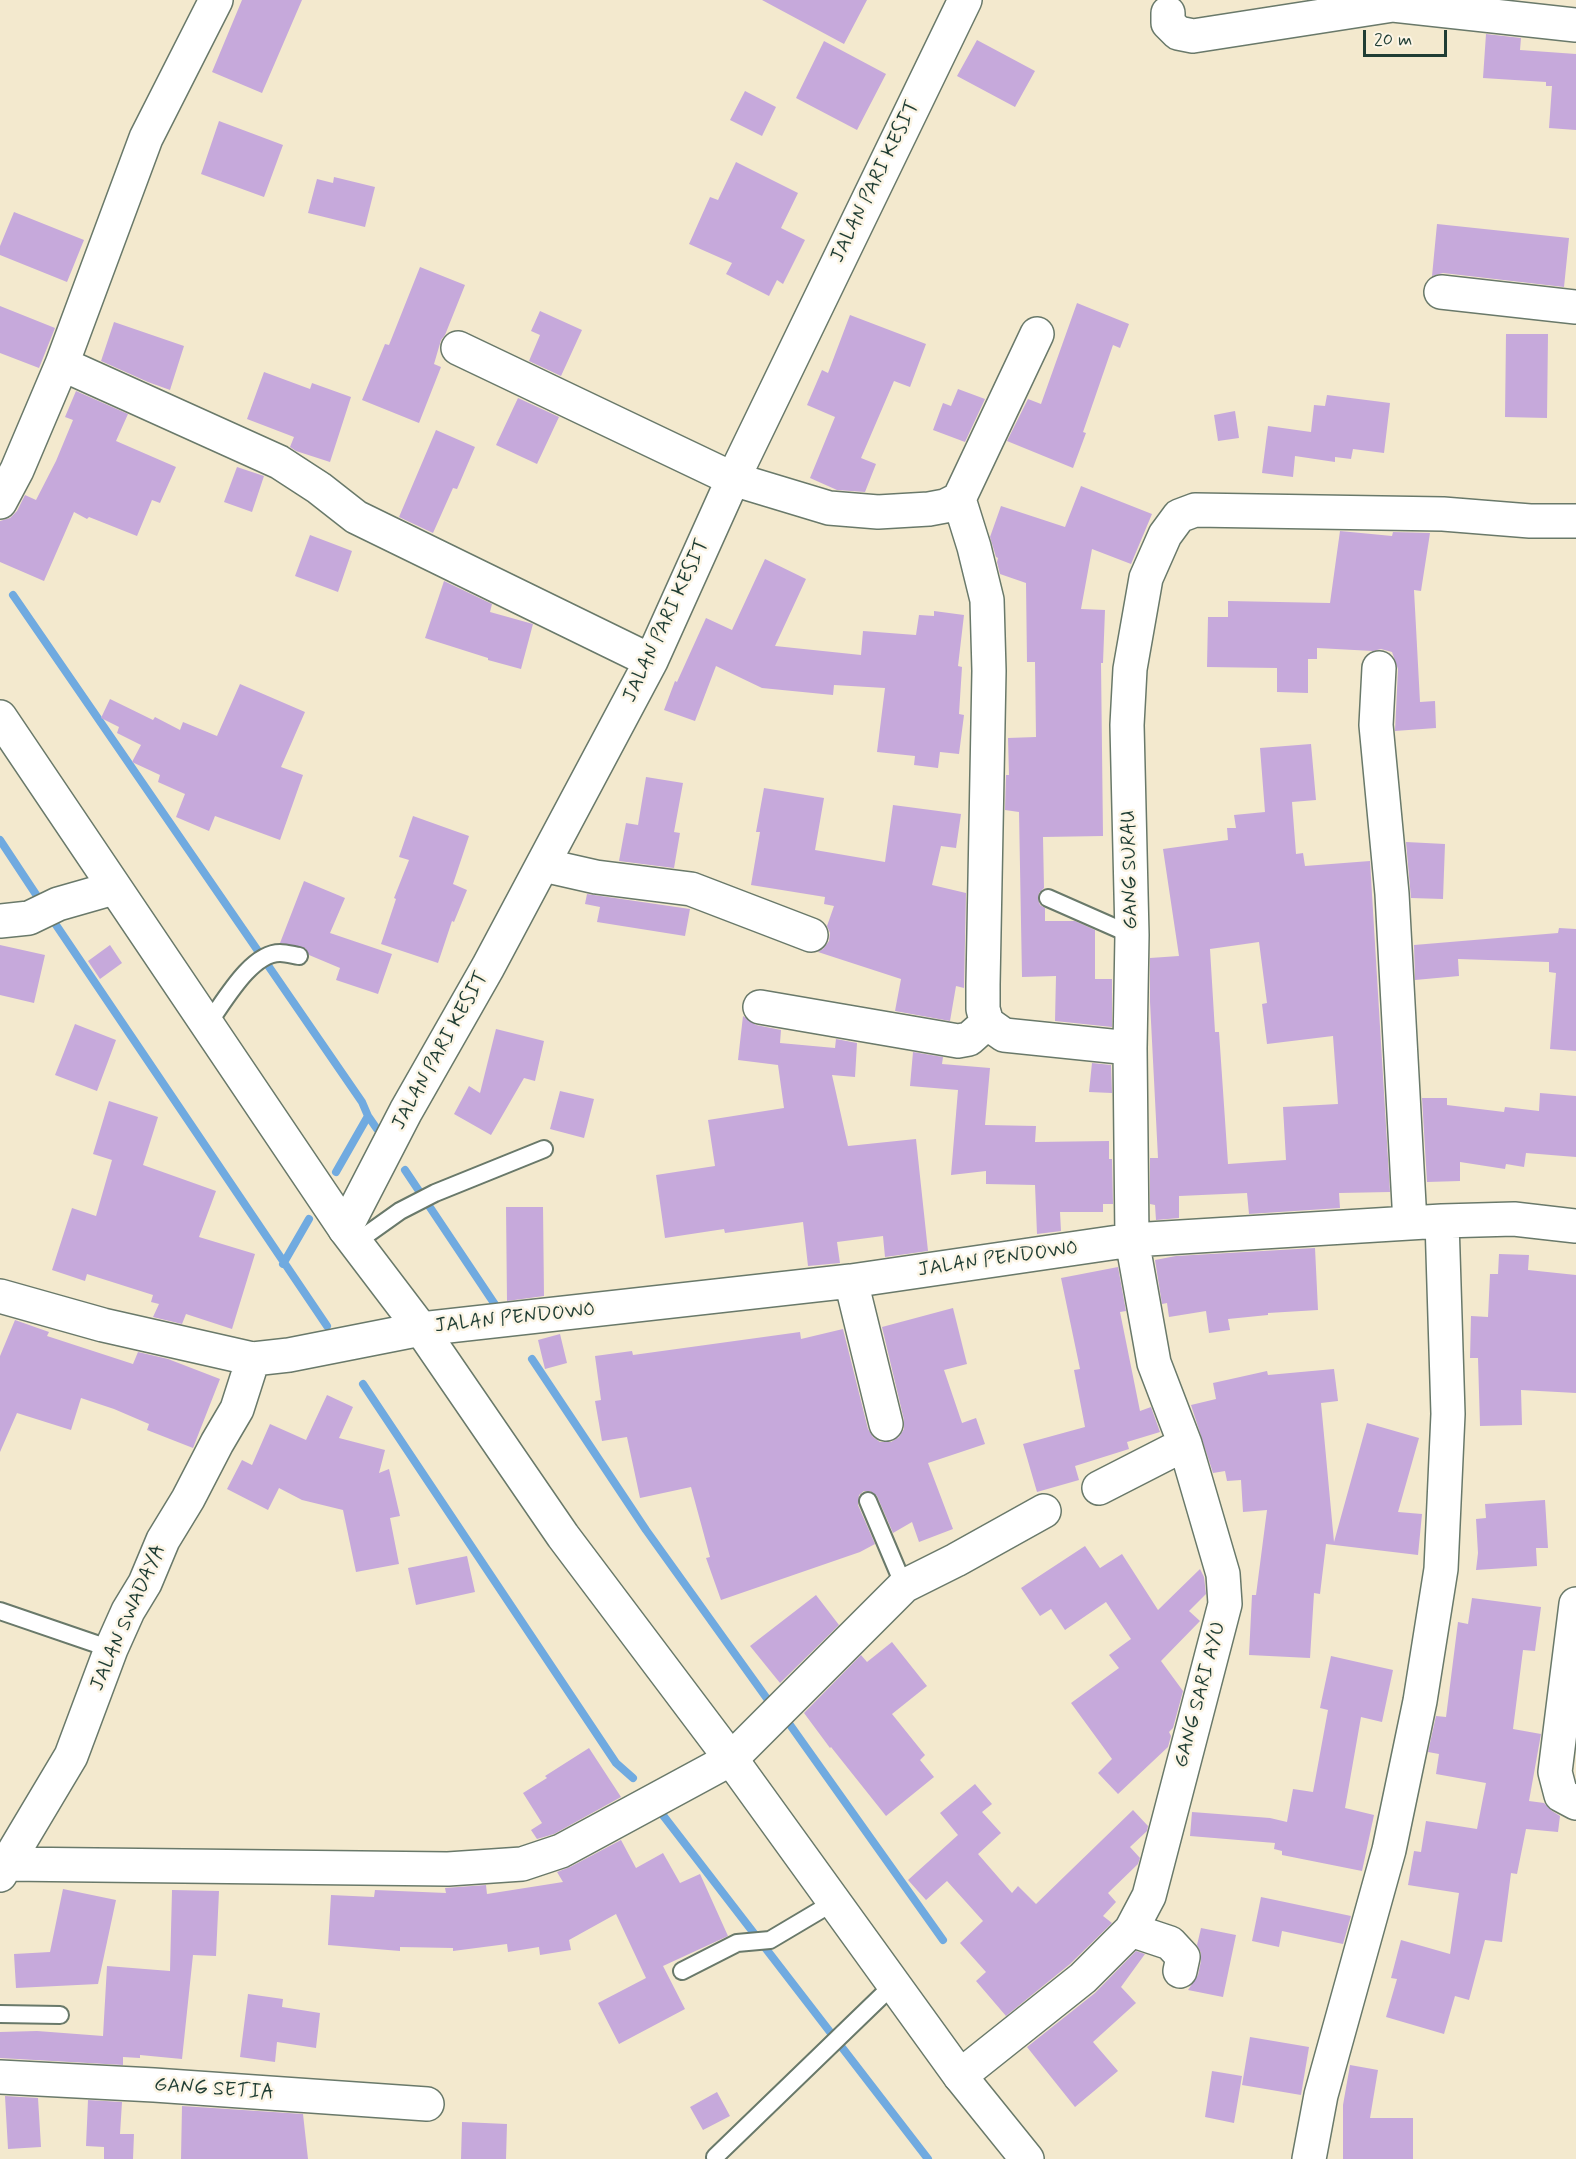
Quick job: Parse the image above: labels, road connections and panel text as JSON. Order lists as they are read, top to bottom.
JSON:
{
  "streets": {
    "street": [
      "JALAN PARI KESIT",
      "GANG SURAU",
      "JALAN PENDOWO",
      "JALAN SWADAYA",
      "GANG SARI AYU",
      "GANG SETIA"
    ]
  },
  "crossings": [
    ["GANG SURAU", "JALAN PENDOWO"],
    ["GANG SURAU", "GANG SARI AYU"],
    ["JALAN PENDOWO", "JALAN SWADAYA"],
    ["JALAN PENDOWO", "GANG SARI AYU"]
  ],
  "scale_bar": "20 m"
}
